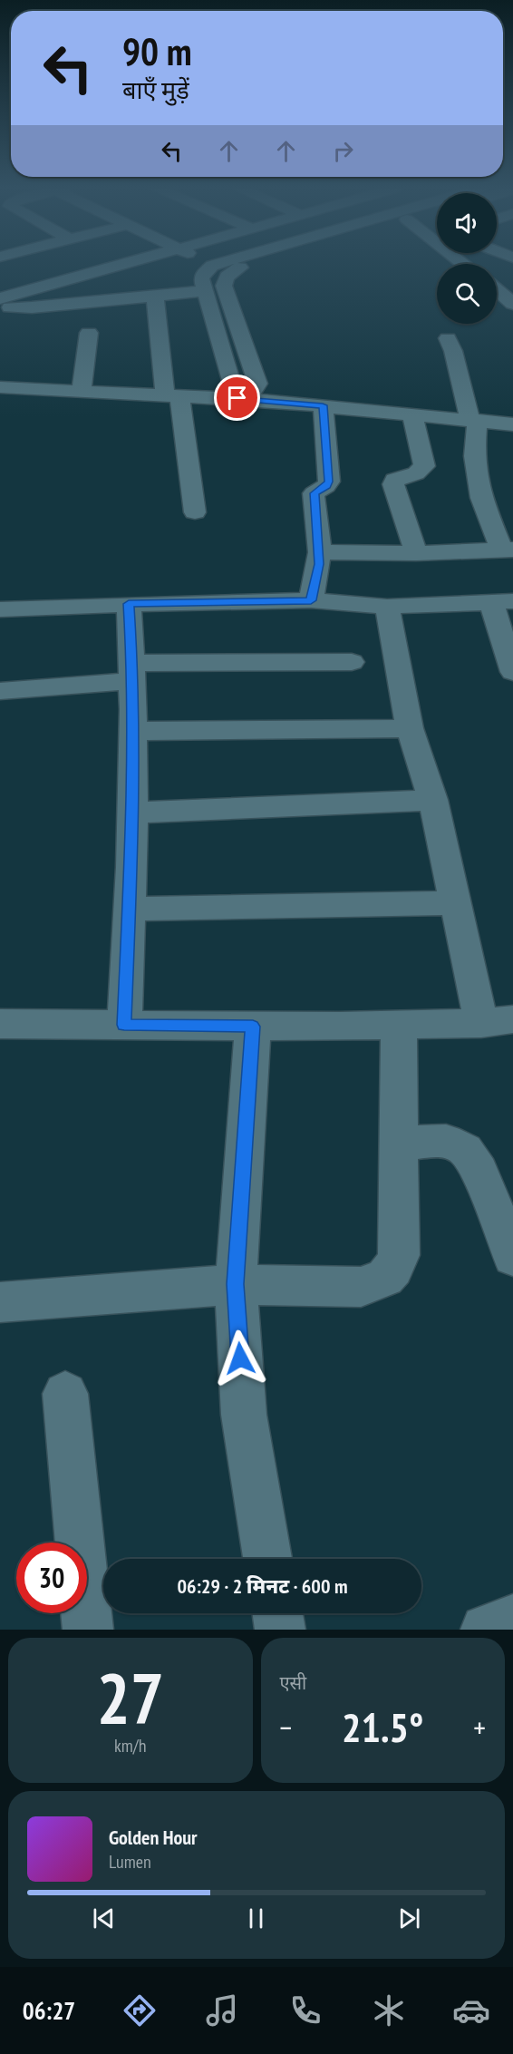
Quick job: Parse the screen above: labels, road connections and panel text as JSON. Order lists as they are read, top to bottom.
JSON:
{
  "page": {
    "turn": ["90 m", "बाएँ मुड़ें"],
    "limit": "30",
    "trip": "06:29 · 2 मिनट · 600 m",
    "tile": [
      ["27", "km/h"],
      "एसी"
    ],
    "heat": ["−", "21.5°", "+"],
    "song": ["Golden Hour", "Lumen"],
    "tabs": "06:27"
  }
}
